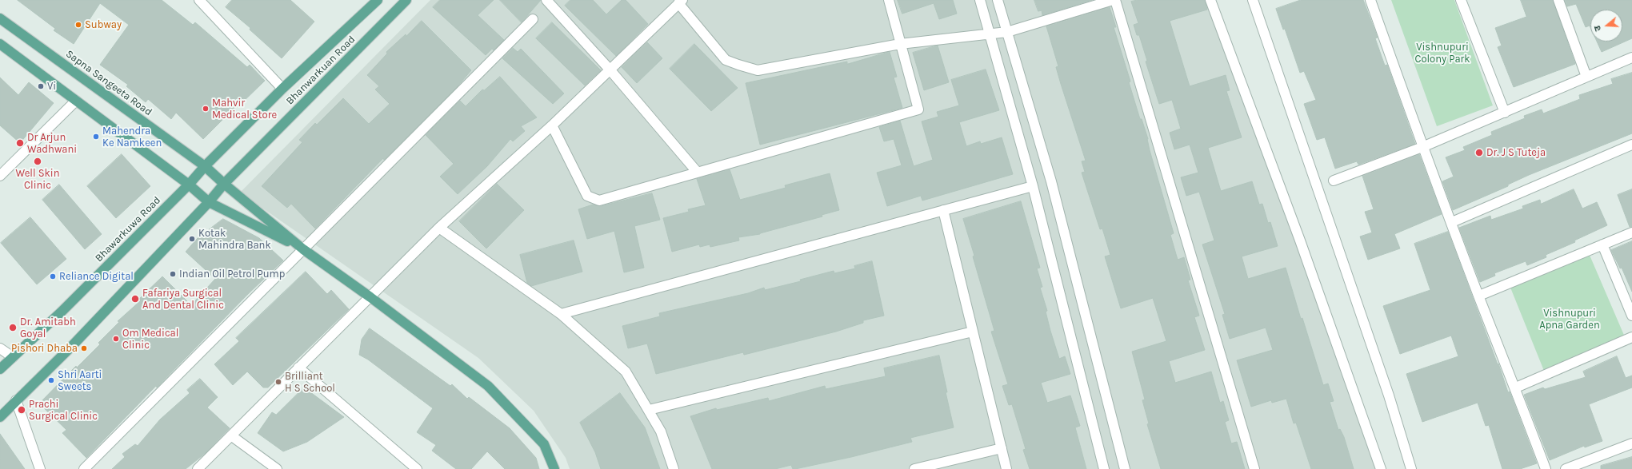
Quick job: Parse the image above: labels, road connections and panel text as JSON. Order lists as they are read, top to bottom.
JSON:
{
  "streets": {
    "main road": ["Bhanwarkuan Road", "Sapna Sangeeta Road", "Bhawarkuwa Road"]
  },
  "crossings": [
    ["Bhanwarkuan Road", "Sapna Sangeeta Road"],
    ["Bhanwarkuan Road", "Bhawarkuwa Road"]
  ],
  "parks": ["Vishnupuri Colony Park", "Vishnupuri Apna Garden"],
  "places": [
    "Subway",
    "Vi",
    "Mahvir Medical Store",
    "Mahendra Ke Namkeen",
    "Dr Arjun Wadhwani",
    "Dr. J S Tuteja",
    "Well Skin Clinic",
    "Kotak Mahindra Bank",
    "Indian Oil Petrol Pump",
    "Reliance Digital",
    "Fafariya Surgical And Dental Clinic",
    "Dr. Amitabh Goyal",
    "Om Medical Clinic",
    "Pishori Dhaba",
    "Shri Aarti Sweets",
    "Brilliant H S School",
    "Prachi Surgical Clinic"
  ],
  "north": "left"
}
